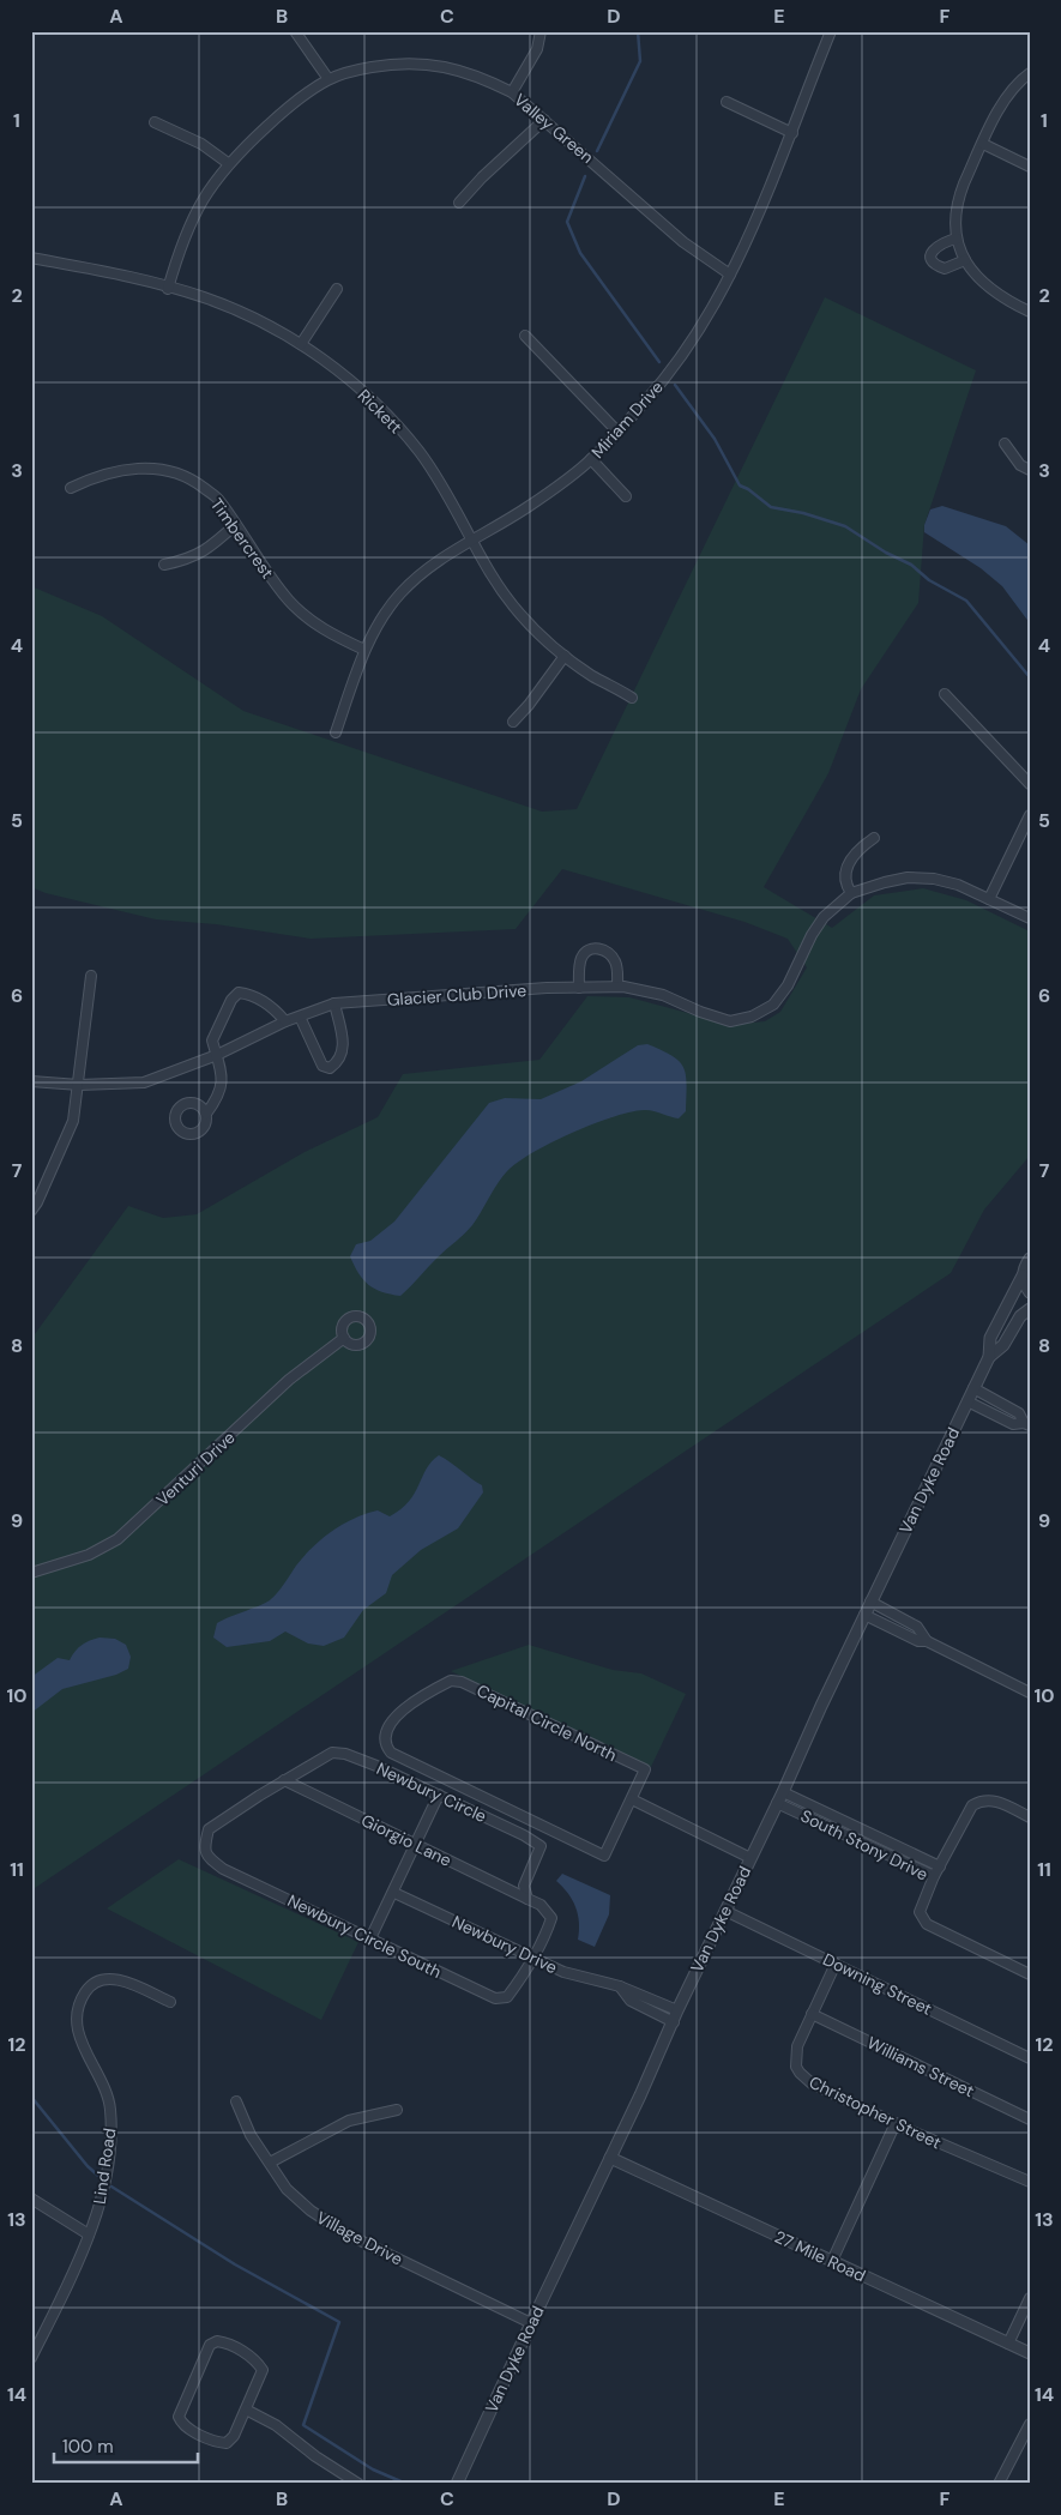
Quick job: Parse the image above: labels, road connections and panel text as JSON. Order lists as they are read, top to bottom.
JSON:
{
  "streets": {
    "street": [
      "Valley Green",
      "Rickett",
      "Miriam Drive",
      "Timbercrest",
      "Glacier Club Drive",
      "Venturi Drive",
      "Van Dyke Road",
      "Capital Circle North",
      "Newbury Circle",
      "Giorgio Lane",
      "South Stony Drive",
      "Newbury Circle South",
      "Newbury Drive",
      "Downing Street",
      "Williams Street",
      "Christopher Street",
      "Lind Road",
      "Village Drive",
      "27 Mile Road"
    ]
  },
  "crossings": [
    ["Valley Green", "Rickett"],
    ["Valley Green", "Miriam Drive"],
    ["Rickett", "Miriam Drive"],
    ["Miriam Drive", "Timbercrest"],
    ["Van Dyke Road", "South Stony Drive"],
    ["Van Dyke Road", "Newbury Drive"],
    ["Van Dyke Road", "Downing Street"],
    ["Van Dyke Road", "Village Drive"],
    ["Van Dyke Road", "27 Mile Road"],
    ["Newbury Circle", "Giorgio Lane"],
    ["Newbury Circle", "Newbury Circle South"],
    ["Newbury Circle South", "Newbury Drive"],
    ["Downing Street", "Christopher Street"],
    ["Williams Street", "Christopher Street"]
  ],
  "scale_bar": "100 m",
  "grid": {
    "columns": [
      "A",
      "B",
      "C",
      "D",
      "E",
      "F"
    ],
    "rows": [
      "1",
      "2",
      "3",
      "4",
      "5",
      "6",
      "7",
      "8",
      "9",
      "10",
      "11",
      "12",
      "13",
      "14"
    ]
  }
}
